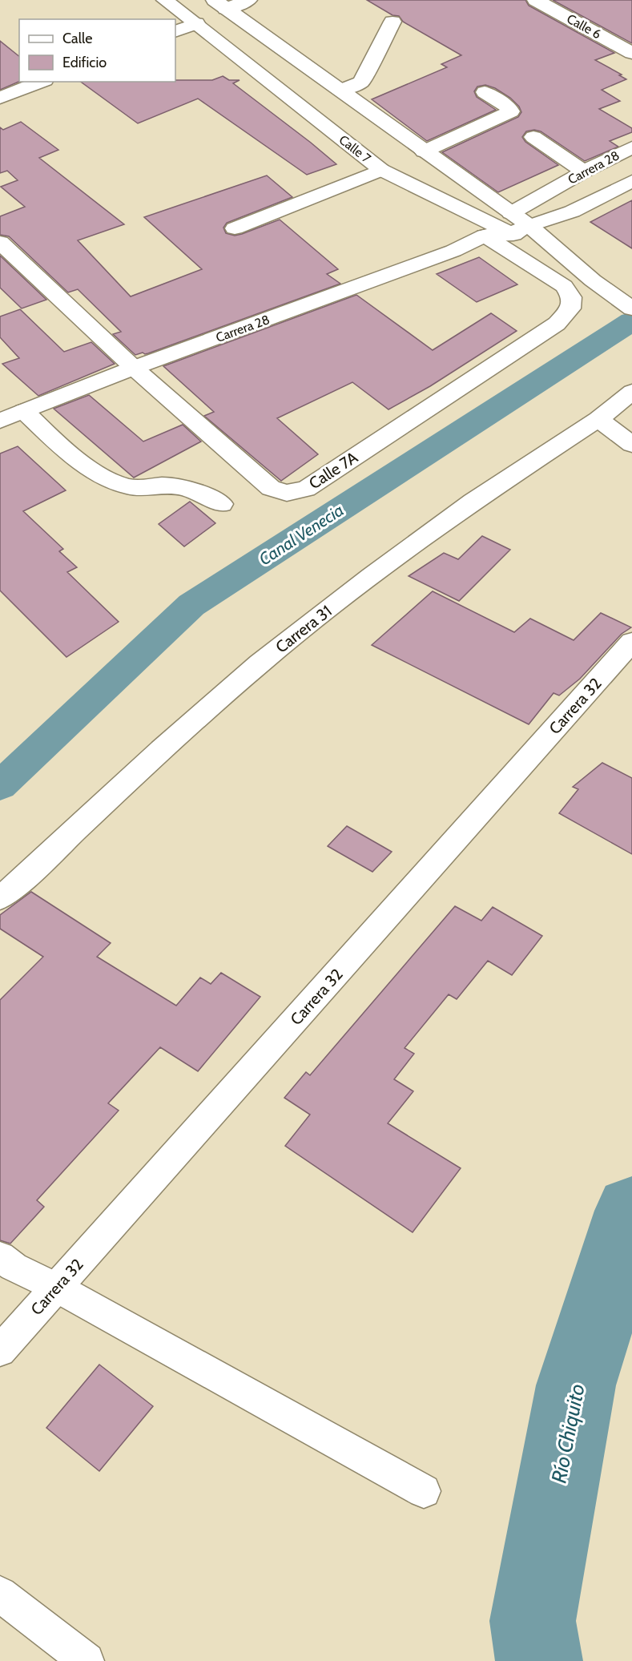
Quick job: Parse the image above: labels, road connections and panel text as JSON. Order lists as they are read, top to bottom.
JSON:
{
  "streets": {
    "street": [
      "Calle 6",
      "Calle 7",
      "Carrera 28",
      "Calle 7A",
      "Carrera 31",
      "Carrera 32"
    ]
  },
  "crossings": [
    ["Calle 7", "Carrera 28"],
    ["Carrera 28", "Calle 7A"]
  ],
  "water": ["Canal Venecia", "Río Chiquito"],
  "legend": ["Calle", "Edificio"]
}
